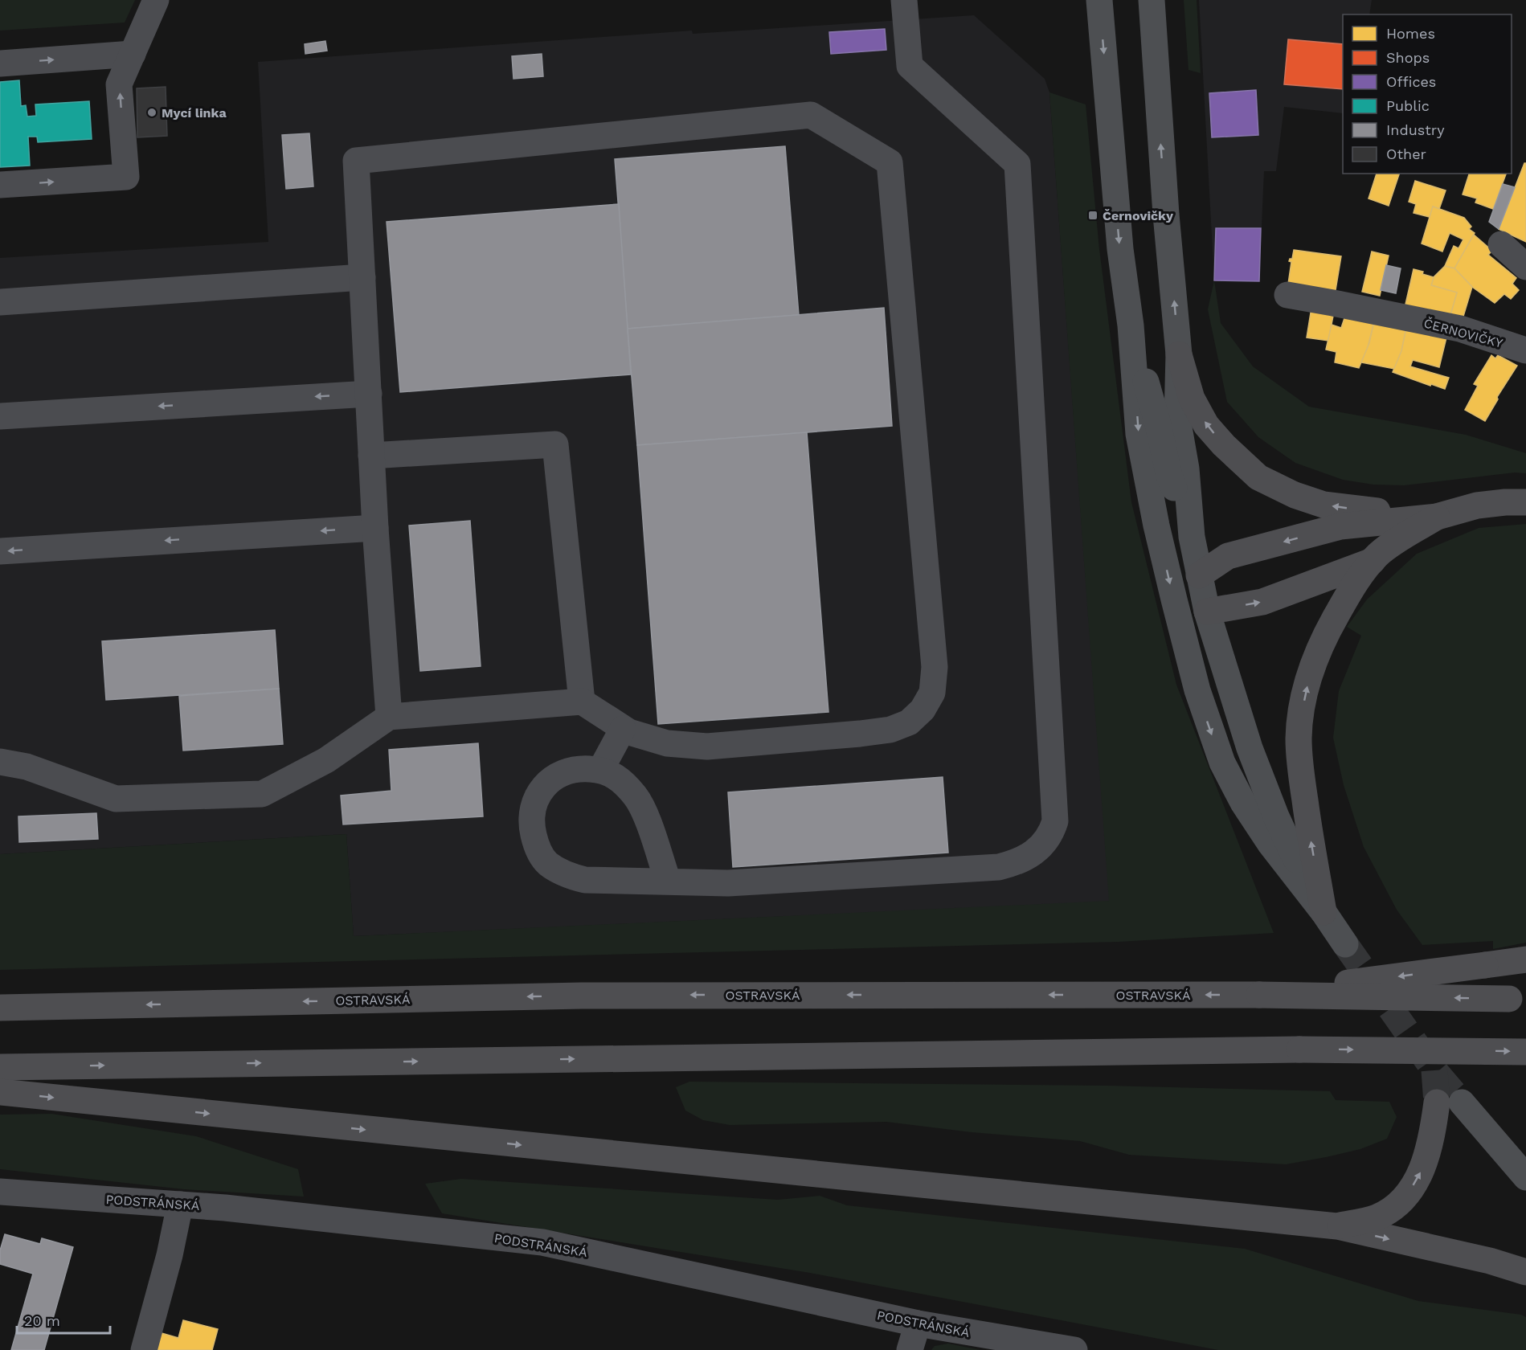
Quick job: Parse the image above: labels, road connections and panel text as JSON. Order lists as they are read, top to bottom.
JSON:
{
  "streets": {
    "highway": ["OSTRAVSKÁ"],
    "street": ["ČERNOVIČKY", "PODSTRÁNSKÁ"]
  },
  "places": {
    "other": ["Mycí linka"],
    "transit": ["Černovičky"]
  },
  "legend": [
    "Homes",
    "Shops",
    "Offices",
    "Public",
    "Industry",
    "Other"
  ],
  "scale_bar": "20 m"
}
